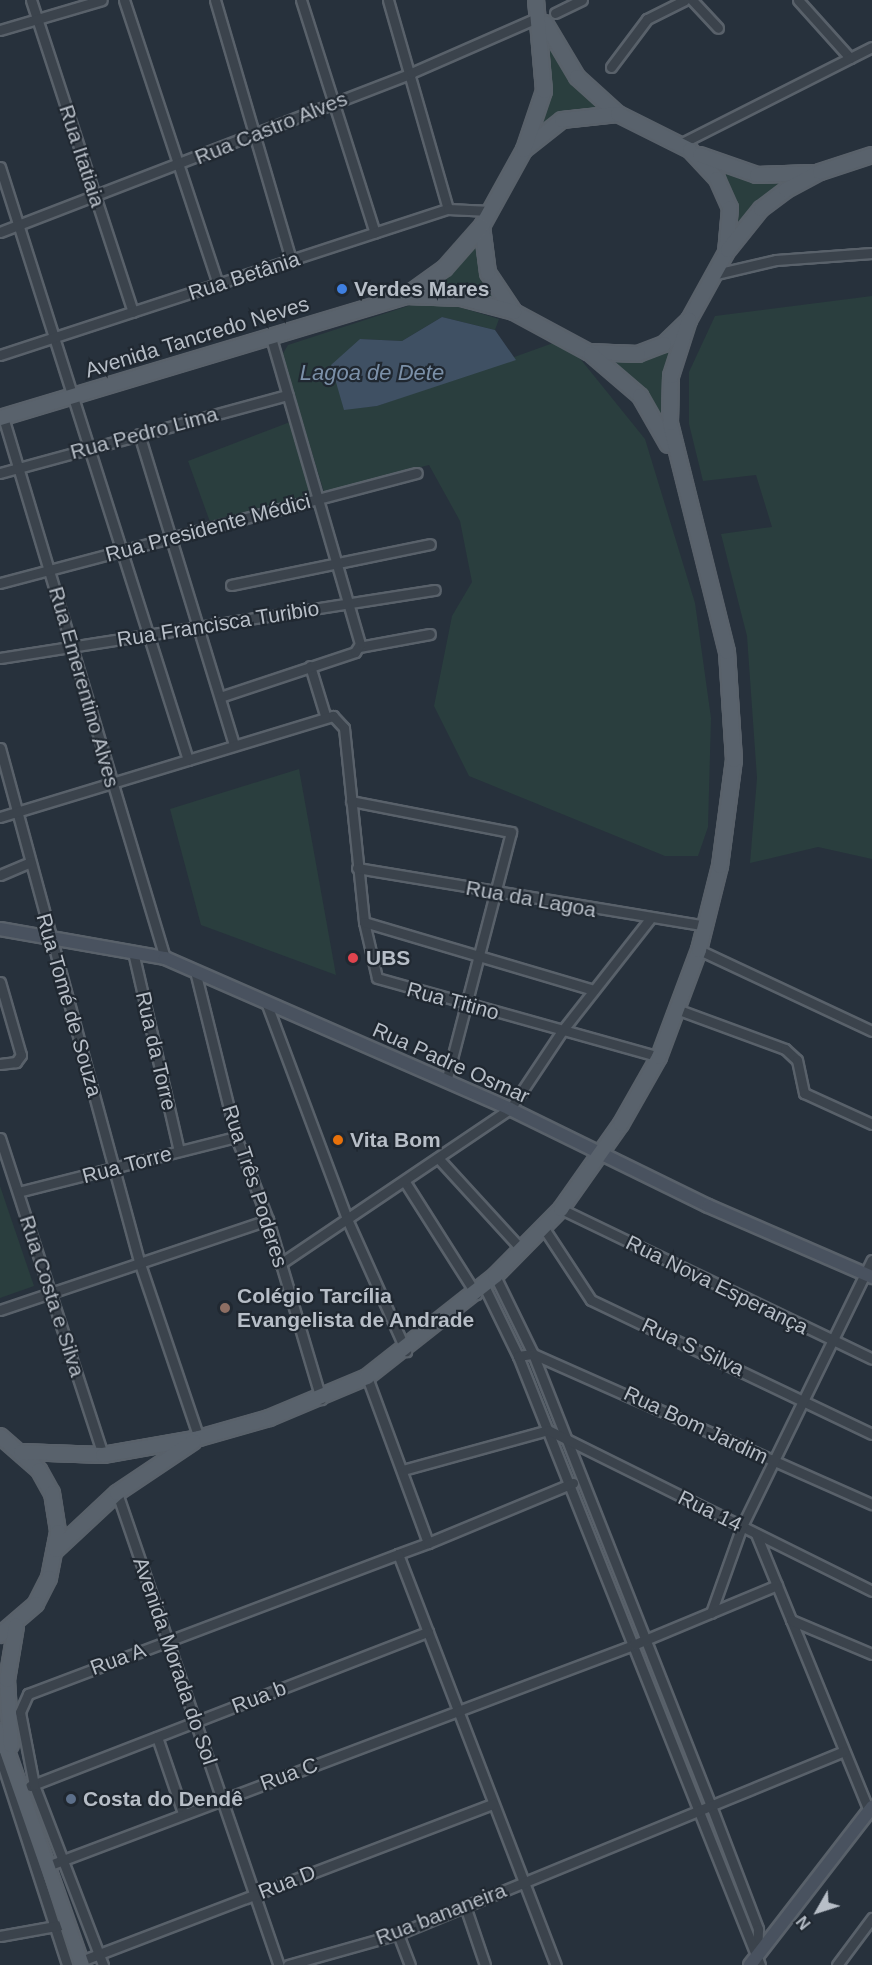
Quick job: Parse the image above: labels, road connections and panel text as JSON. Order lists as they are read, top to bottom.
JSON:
{
  "streets": {
    "main road": ["Avenida Tancredo Neves"],
    "street": [
      "Rua Castro Alves",
      "Rua Itatiaia",
      "Rua Betânia",
      "Rua Pedro Lima",
      "Rua Presidente Médici",
      "Rua Francisca Turibio",
      "Rua Emerentino Alves",
      "Rua da Lagoa",
      "Rua Titino",
      "Rua Tomé de Souza",
      "Rua da Torre",
      "Rua Padre Osmar",
      "Rua Torre",
      "Rua Três Poderes",
      "Rua Nova Esperança",
      "Rua Costa e Silva",
      "Rua S Silva",
      "Rua Bom Jardim",
      "Rua 14",
      "Rua A",
      "Avenida Morada do Sol",
      "Rua b",
      "Rua C",
      "Rua D",
      "Rua bananeira"
    ]
  },
  "crossings": [
    ["Rua Castro Alves", "Rua Itatiaia"],
    ["Rua Itatiaia", "Rua Betânia"],
    ["Avenida Tancredo Neves", "Rua Emerentino Alves"],
    ["Rua Pedro Lima", "Rua Emerentino Alves"],
    ["Rua Presidente Médici", "Rua Emerentino Alves"],
    ["Rua Francisca Turibio", "Rua Emerentino Alves"],
    ["Rua Emerentino Alves", "Rua Padre Osmar"],
    ["Rua da Lagoa", "Rua Titino"],
    ["Rua Tomé de Souza", "Rua Padre Osmar"],
    ["Rua Tomé de Souza", "Rua Torre"],
    ["Rua da Torre", "Rua Padre Osmar"],
    ["Rua da Torre", "Rua Torre"],
    ["Rua Padre Osmar", "Rua Três Poderes"],
    ["Rua Torre", "Rua Três Poderes"],
    ["Rua Torre", "Rua Costa e Silva"],
    ["Rua A", "Avenida Morada do Sol"],
    ["Rua A", "Rua b"],
    ["Rua A", "Rua C"],
    ["Rua A", "Rua D"],
    ["Avenida Morada do Sol", "Rua b"],
    ["Avenida Morada do Sol", "Rua C"],
    ["Avenida Morada do Sol", "Rua D"]
  ],
  "water": ["Lagoa de Dete"],
  "places": [
    "Verdes Mares",
    "UBS",
    "Vita Bom",
    "Colégio Tarcília Evangelista de Andrade",
    "Costa do Dendê"
  ],
  "north": "bottom left"
}
